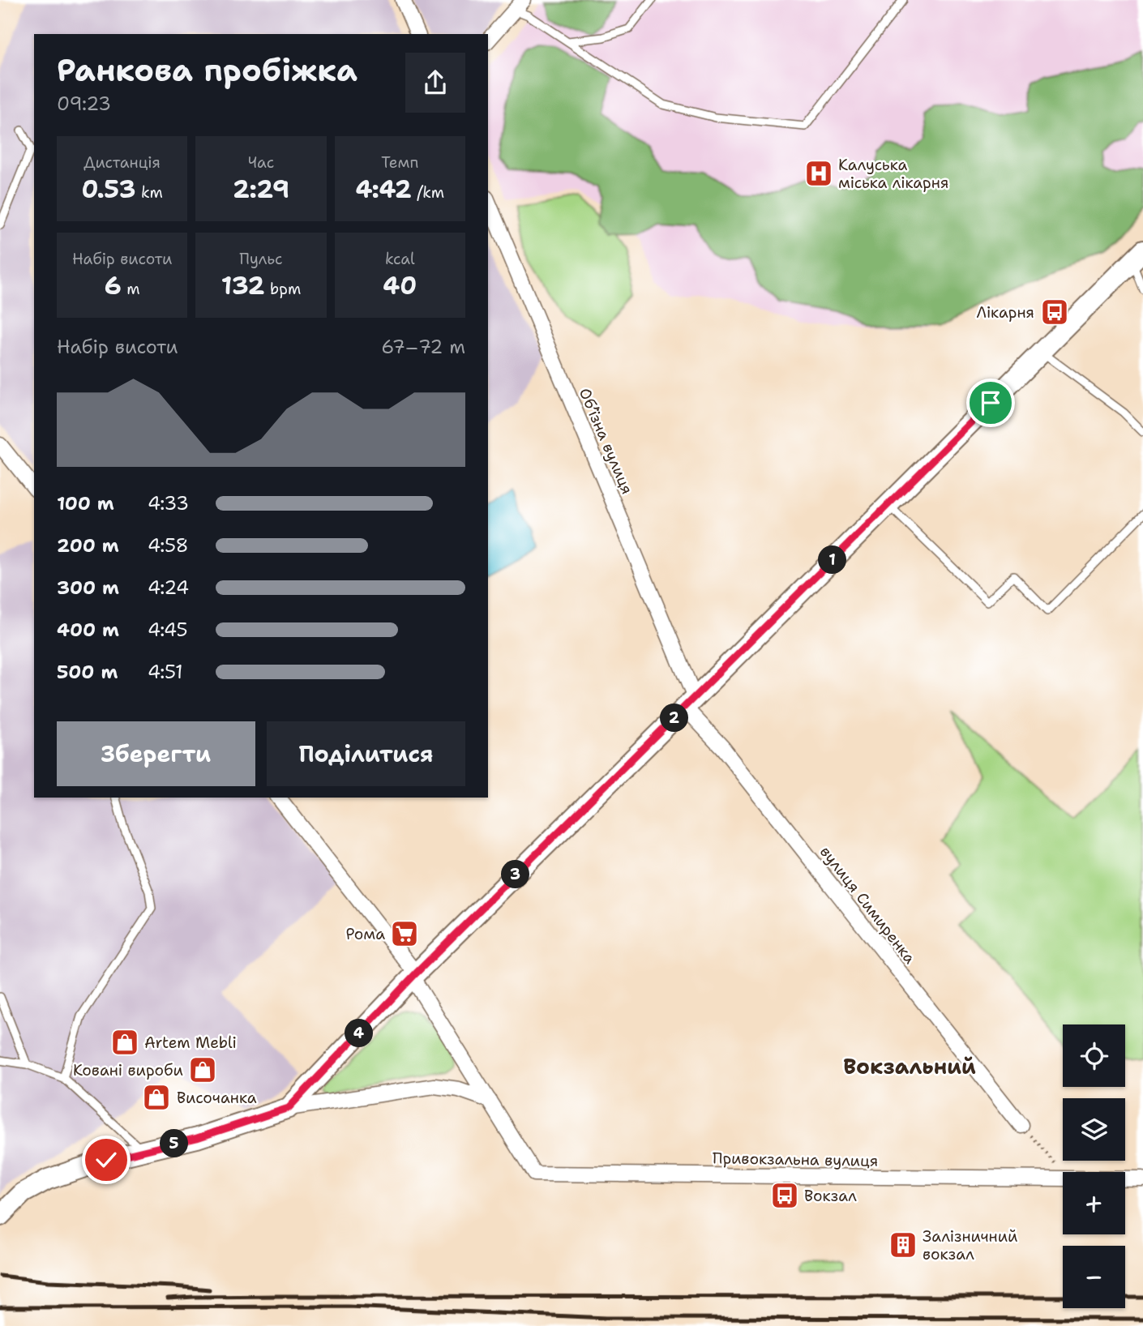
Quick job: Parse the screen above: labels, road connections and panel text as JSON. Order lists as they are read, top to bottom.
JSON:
{
  "streets": {
    "street": ["Обʼїзна вулиця", "вулиця Симиренка", "Привокзальна вулиця"]
  },
  "crossings": [
    ["Обʼїзна вулиця", "вулиця Симиренка"]
  ],
  "districts": ["Вокзальний"],
  "places": {
    "hospital": ["Калуська міська лікарня"],
    "bus stop": ["Лікарня", "Вокзал"],
    "supermarket": ["Рома"],
    "shop": ["Artem Mebli", "Ковані вироби", "Височанка"],
    "building": ["Залізничний вокзал"]
  },
  "page": {
    "heading": ["Ранкова пробіжка", "09:23"],
    "stats": [
      ["Дистанція", "0.53 km"],
      ["Час", "2:29"],
      ["Темп", "4:42 /km"],
      ["Набір висоти", "6 m"],
      ["Пульс", "132 bpm"],
      ["kcal", "40"]
    ],
    "chart": ["Набір висоти", "67–72 m"],
    "list": [
      {
        "name": "100 m",
        "note": "4:33"
      },
      {
        "name": "200 m",
        "note": "4:58"
      },
      {
        "name": "300 m",
        "note": "4:24"
      },
      {
        "name": "400 m",
        "note": "4:45"
      },
      {
        "name": "500 m",
        "note": "4:51"
      }
    ],
    "pins": [
      "1",
      "2",
      "3",
      "4",
      "5"
    ],
    "buttons": ["Зберегти", "Поділитися"],
    "map_buttons": ["+", "−"]
  }
}
